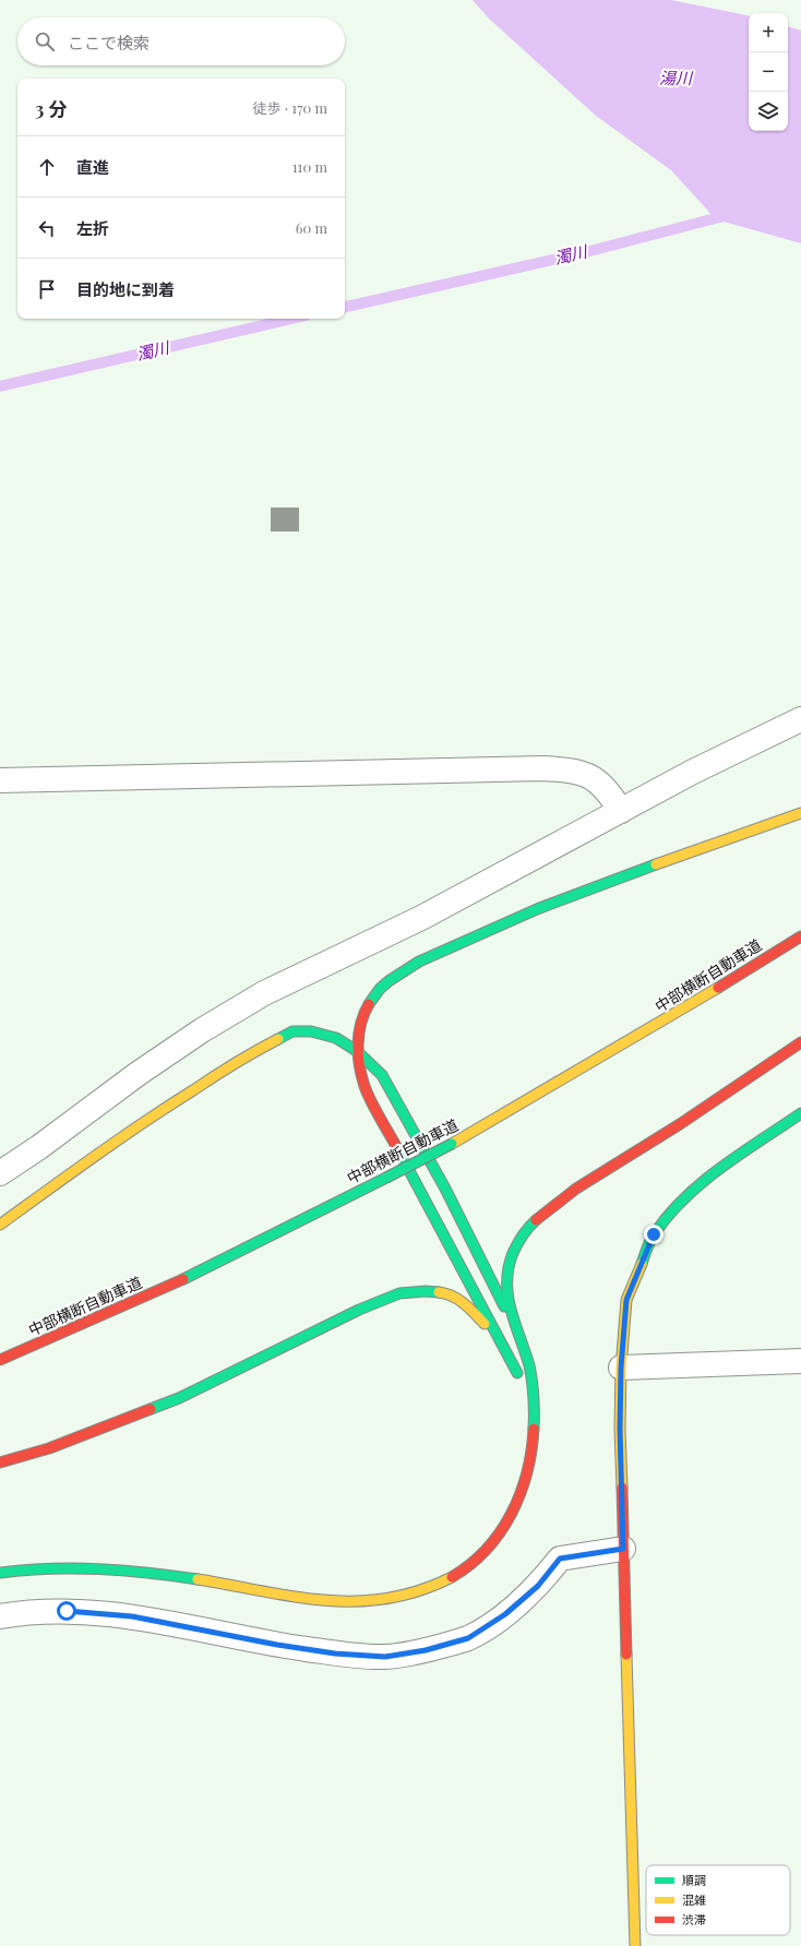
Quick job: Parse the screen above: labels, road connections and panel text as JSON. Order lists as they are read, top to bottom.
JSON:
{
  "streets": {
    "main road": ["中部横断自動車道"]
  },
  "water": ["湯川", "濁川"],
  "legend": ["順調", "混雑", "渋滞"],
  "page": {
    "map_buttons": ["+", "−"],
    "search": "ここで検索",
    "heading": ["3 分", "徒歩 · 170 m"],
    "list": [
      ["直進", "110 m"],
      ["左折", "60 m"],
      "目的地に到着"
    ]
  }
}
